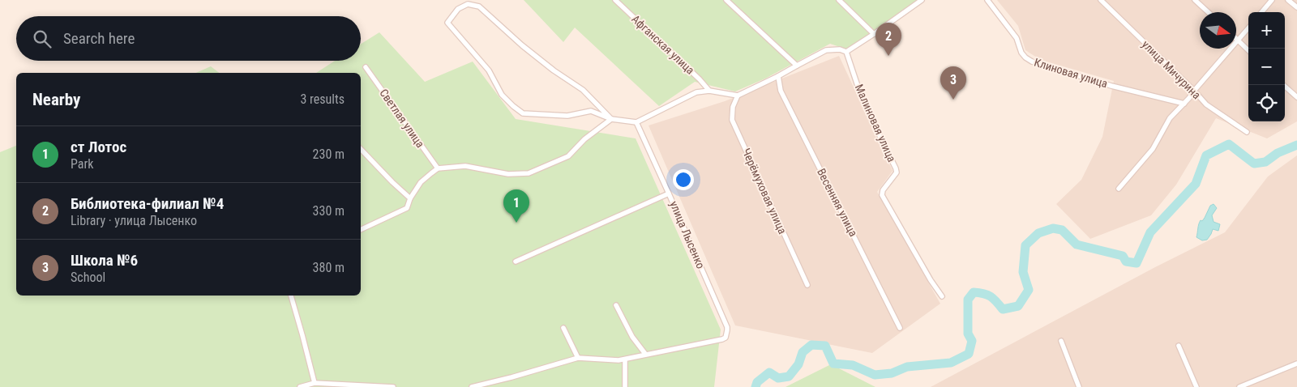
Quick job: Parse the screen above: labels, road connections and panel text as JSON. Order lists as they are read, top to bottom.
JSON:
{
  "streets": {
    "street": [
      "Афганская улица",
      "улица Мичурина",
      "Клиновая улица",
      "Светлая улица",
      "Малиновая улица",
      "Черёмуховая улица",
      "Весенняя улица",
      "улица Лысенко"
    ]
  },
  "north": "right",
  "page": {
    "map_buttons": ["+", "−"],
    "search": "Search here",
    "pins": ["2", "3", "1"],
    "heading": ["Nearby", "3 results"],
    "list": [
      {
        "mark": "1",
        "name": "ст Лотос",
        "note": "Park",
        "value": "230 m"
      },
      {
        "mark": "2",
        "name": "Библиотека-филиал №4",
        "note": "Library · улица Лысенко",
        "value": "330 m"
      },
      {
        "mark": "3",
        "name": "Школа №6",
        "note": "School",
        "value": "380 m"
      }
    ]
  }
}
